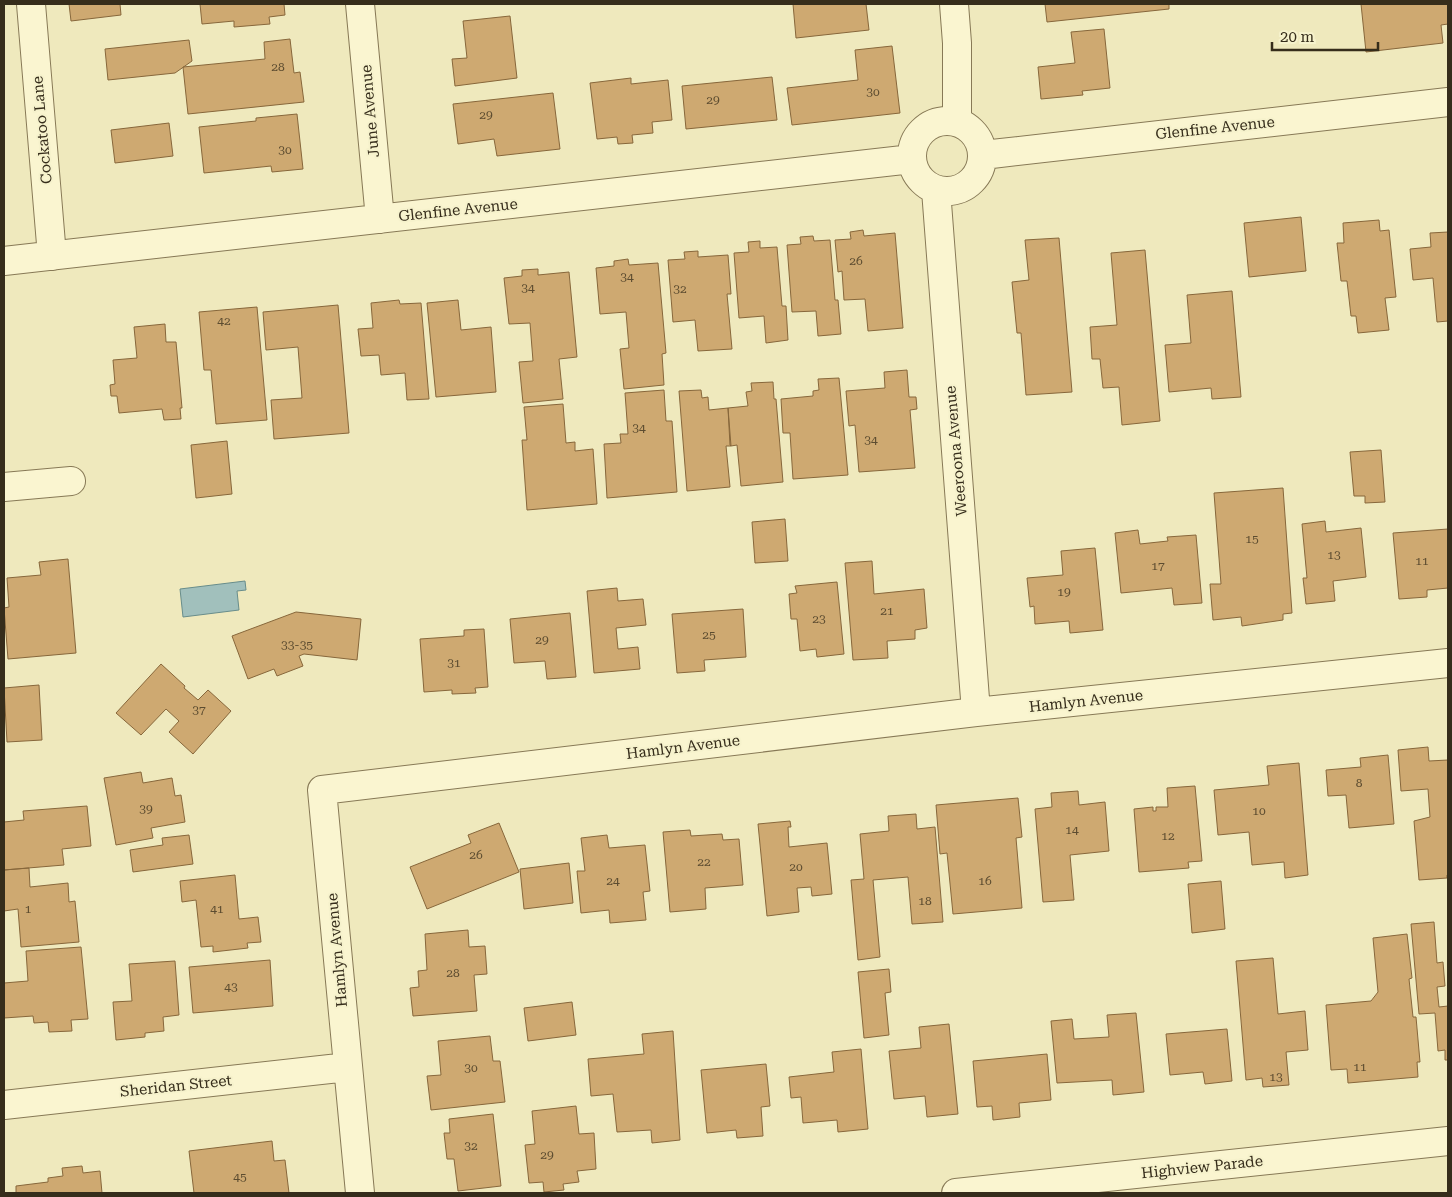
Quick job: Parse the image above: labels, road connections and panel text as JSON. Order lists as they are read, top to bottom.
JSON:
{
  "streets": {
    "street": [
      "June Avenue",
      "Glenfine Avenue",
      "Cockatoo Lane",
      "Weeroona Avenue",
      "Hamlyn Avenue",
      "Sheridan Street",
      "Highview Parade"
    ]
  },
  "crossings": [
    ["June Avenue", "Glenfine Avenue"],
    ["Glenfine Avenue", "Cockatoo Lane"],
    ["Glenfine Avenue", "Weeroona Avenue"],
    ["Weeroona Avenue", "Hamlyn Avenue"],
    ["Hamlyn Avenue", "Sheridan Street"]
  ],
  "house_numbers": [
    "28",
    "30",
    "29",
    "29",
    "30",
    "26",
    "34",
    "34",
    "32",
    "42",
    "34",
    "34",
    "15",
    "13",
    "11",
    "17",
    "19",
    "21",
    "23",
    "25",
    "29",
    "33-35",
    "31",
    "37",
    "8",
    "39",
    "10",
    "14",
    "12",
    "26",
    "22",
    "20",
    "24",
    "16",
    "18",
    "1",
    "41",
    "28",
    "43",
    "11",
    "30",
    "13",
    "32",
    "29",
    "45"
  ],
  "scale_bar": "20 m"
}
